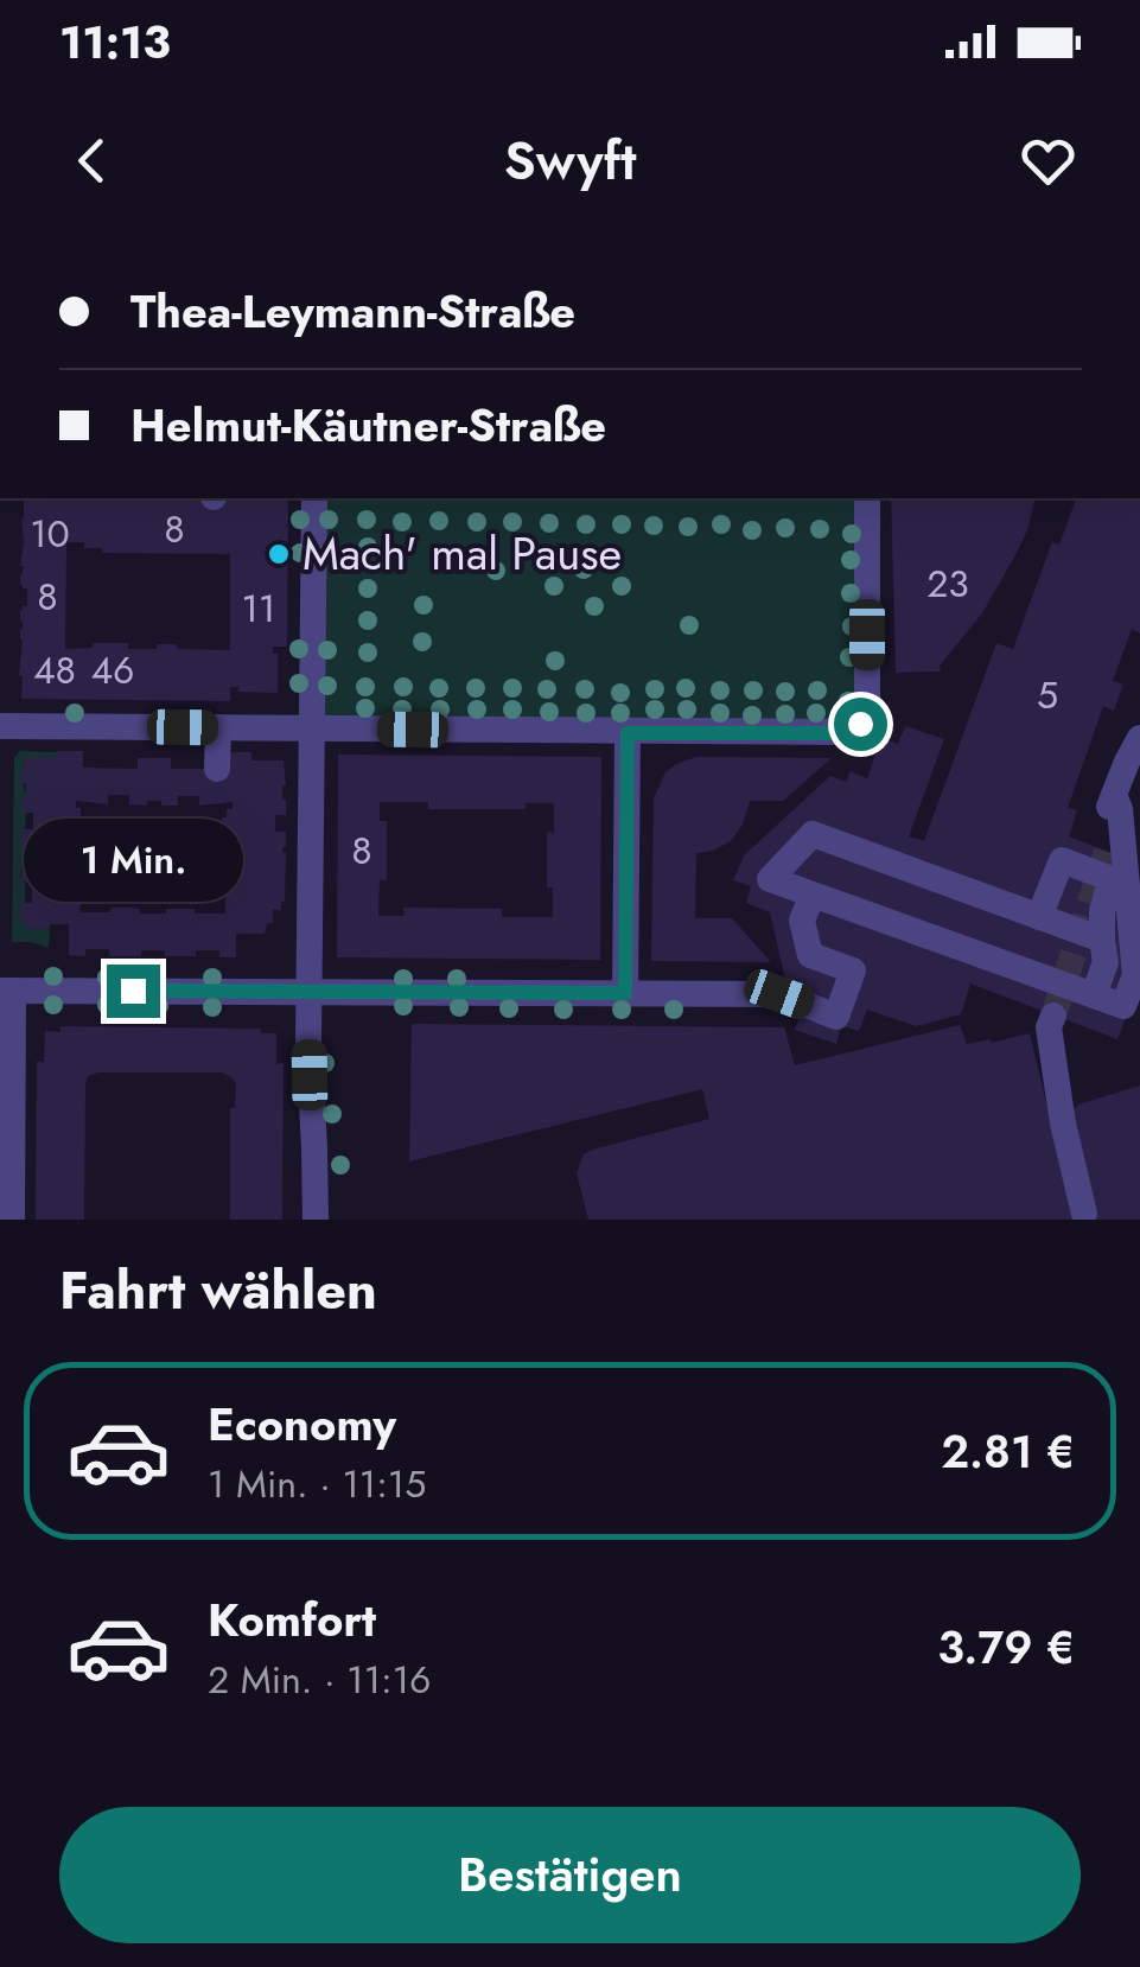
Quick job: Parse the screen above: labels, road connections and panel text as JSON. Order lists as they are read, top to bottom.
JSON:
{
  "places": ["Mach' mal Pause"],
  "house_numbers": [
    "8",
    "10",
    "23",
    "8",
    "11",
    "48",
    "46",
    "5",
    "8"
  ],
  "page": {
    "status": "11:13",
    "header": "Swyft",
    "banner": ["Thea-Leymann-Straße", "Helmut-Käutner-Straße"],
    "bubble": "1 Min.",
    "heading": "Fahrt wählen",
    "list": [
      {
        "name": "Economy",
        "note": "1 Min. · 11:15",
        "value": "2.81 €"
      },
      {
        "name": "Komfort",
        "note": "2 Min. · 11:16",
        "value": "3.79 €"
      }
    ],
    "buttons": "Bestätigen"
  }
}
